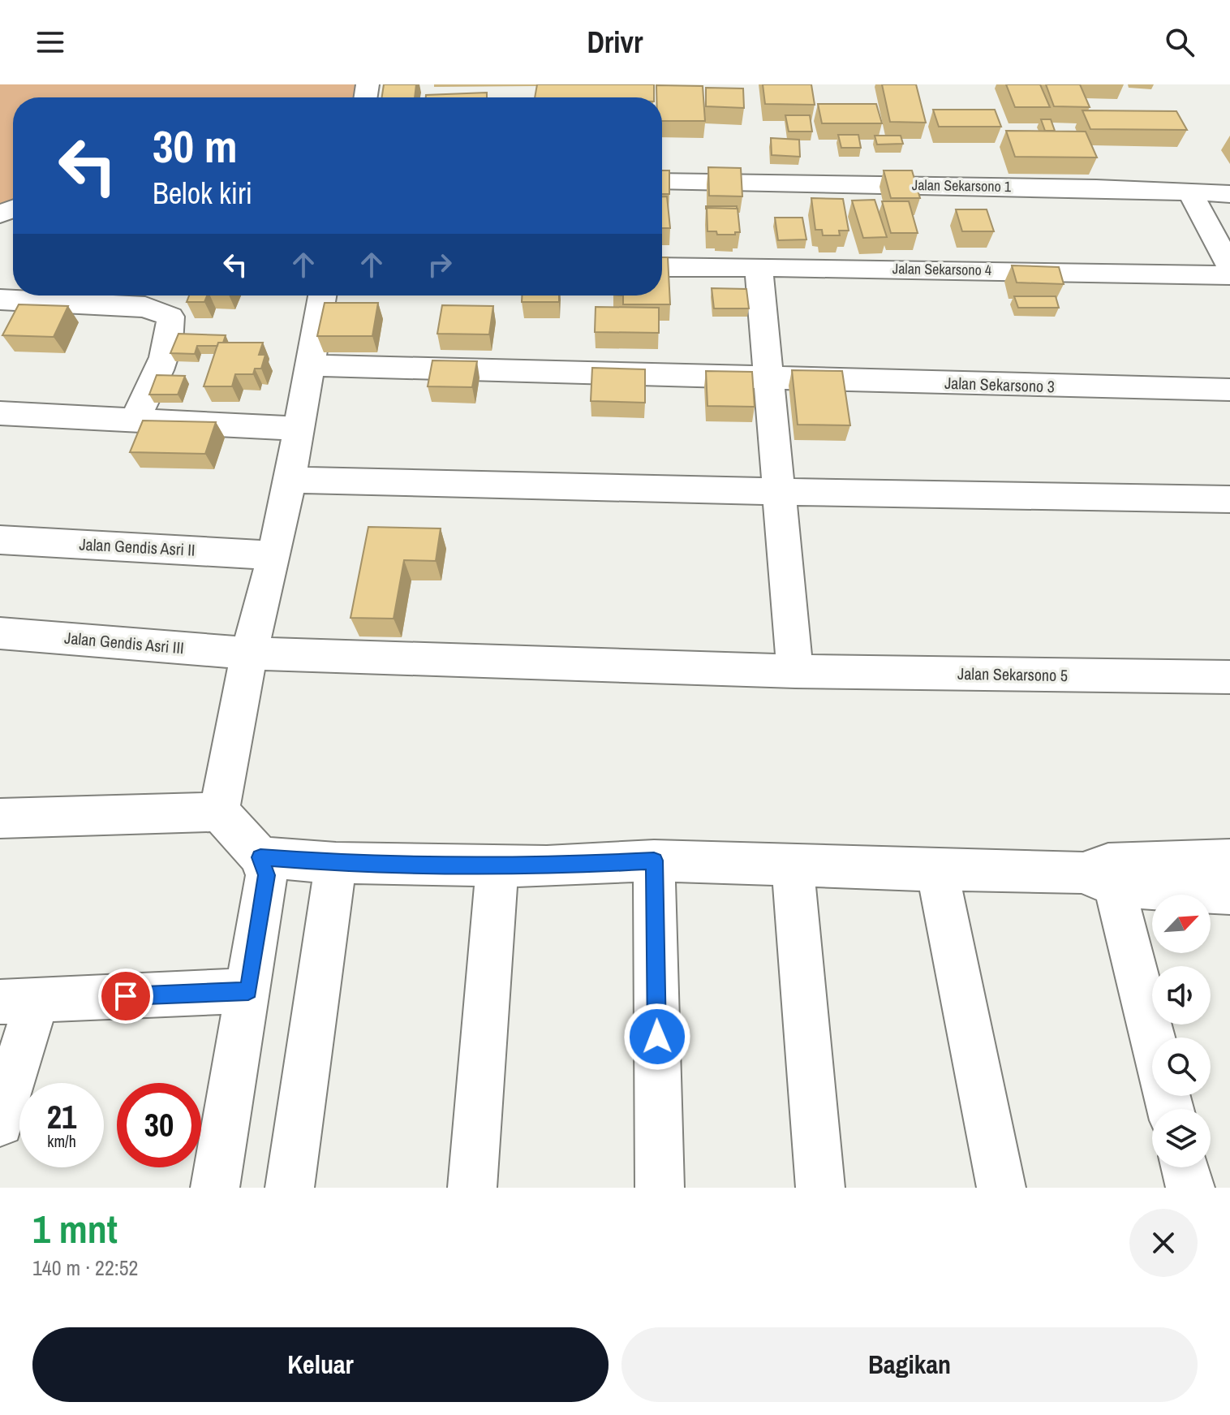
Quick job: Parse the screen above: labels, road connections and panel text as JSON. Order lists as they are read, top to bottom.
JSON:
{
  "streets": {
    "street": [
      "Jalan Sekarsono 1",
      "Jalan Sekarsono 4",
      "Jalan Sekarsono 3",
      "Jalan Gendis Asri II",
      "Jalan Gendis Asri III",
      "Jalan Sekarsono 5"
    ]
  },
  "crossings": [
    ["Jalan Gendis Asri III", "Jalan Sekarsono 5"]
  ],
  "north": "top right",
  "page": {
    "header": "Drivr",
    "turn": ["30 m", "Belok kiri"],
    "speed": "21 km/h",
    "limit": "30",
    "heading": ["1 mnt", "140 m · 22:52"],
    "buttons": ["Keluar", "Bagikan"]
  }
}
